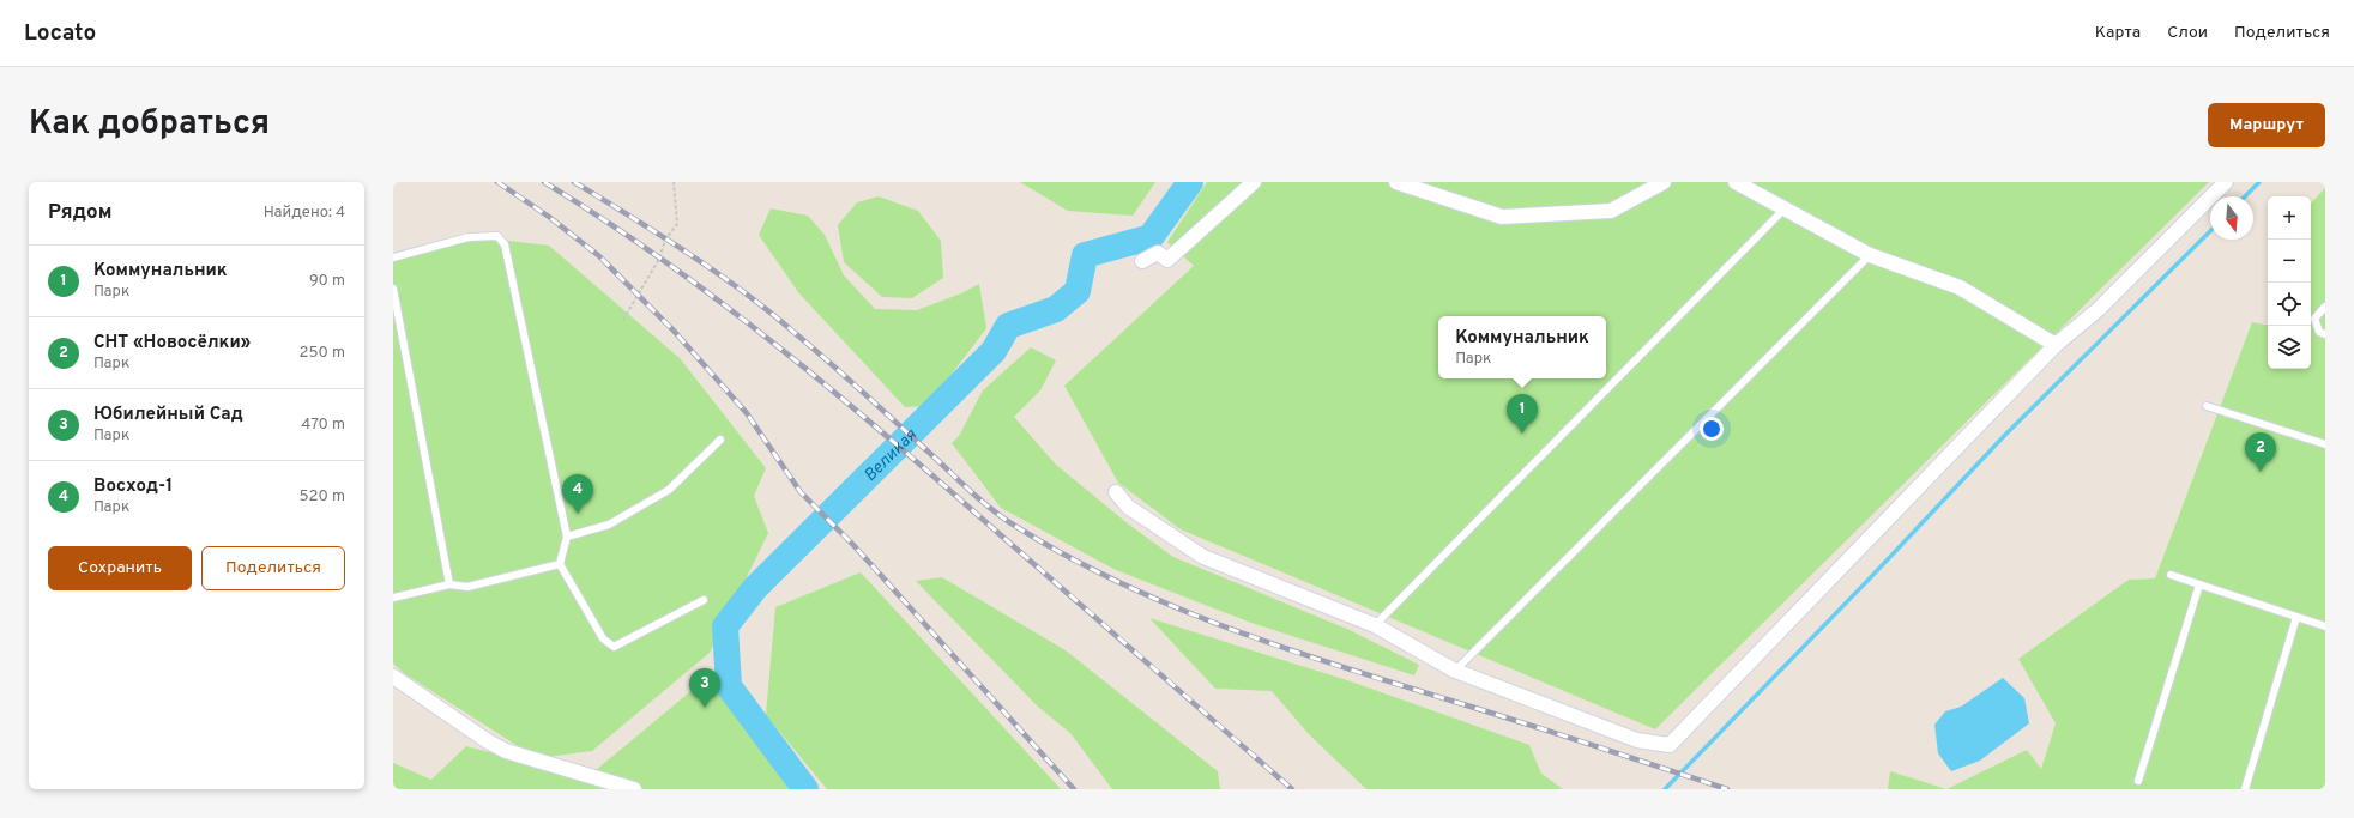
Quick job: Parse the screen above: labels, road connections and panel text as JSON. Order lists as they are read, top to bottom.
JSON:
{
  "water": ["Великая"],
  "north": "bottom",
  "page": {
    "header": "Locato",
    "nav": ["Карта", "Слои", "Поделиться"],
    "title": "Как добраться",
    "buttons": [
      "Маршрут",
      ["Сохранить", "Поделиться"]
    ],
    "heading": ["Рядом", "Найдено: 4"],
    "map_buttons": ["+", "−"],
    "list": [
      {
        "mark": "1",
        "name": "Коммунальник",
        "note": "Парк",
        "value": "90 m"
      },
      {
        "mark": "2",
        "name": "СНТ «Новосёлки»",
        "note": "Парк",
        "value": "250 m"
      },
      {
        "mark": "3",
        "name": "Юбилейный Сад",
        "note": "Парк",
        "value": "470 m"
      },
      {
        "mark": "4",
        "name": "Восход-1",
        "note": "Парк",
        "value": "520 m"
      }
    ],
    "popup": ["Коммунальник", "Парк"],
    "pins": [
      "1",
      "2",
      "4",
      "3"
    ]
  }
}
